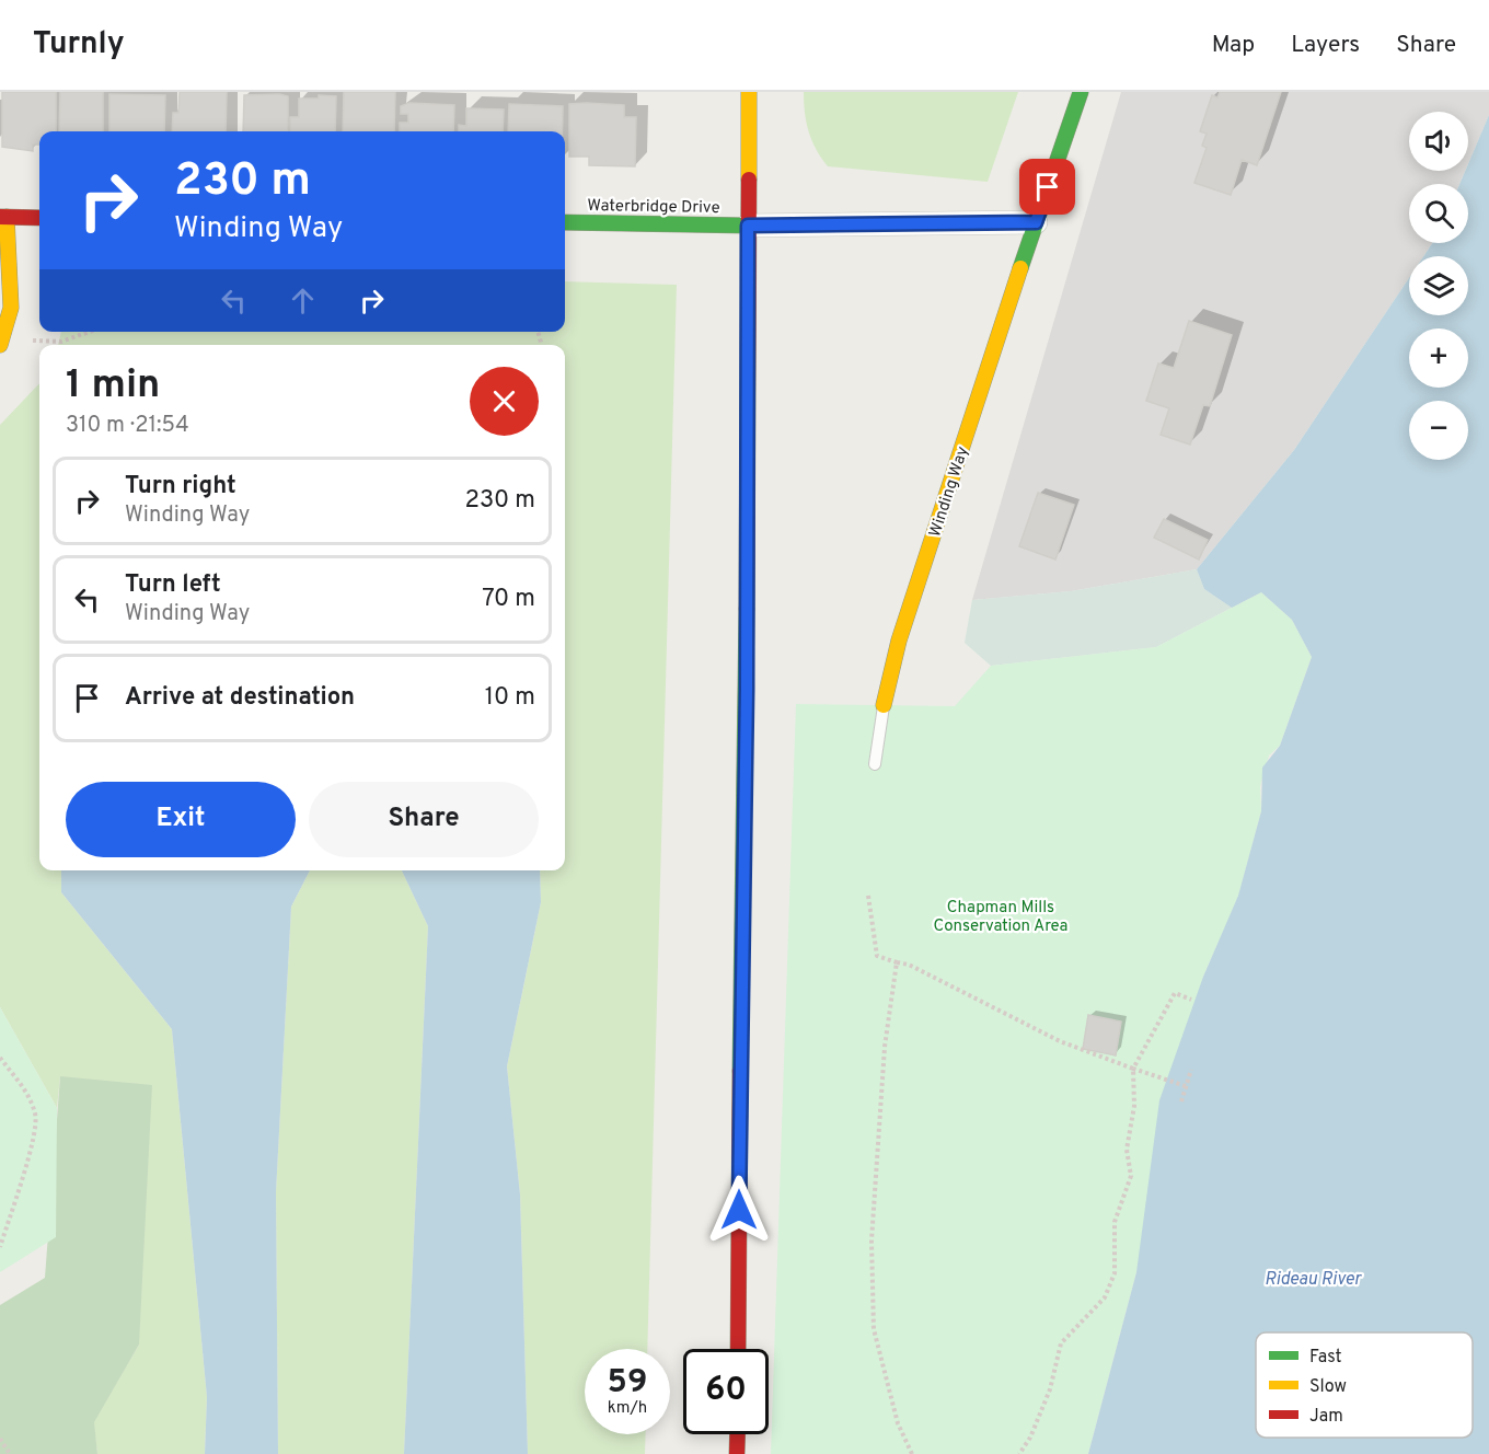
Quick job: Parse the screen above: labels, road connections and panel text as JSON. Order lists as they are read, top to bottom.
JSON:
{
  "streets": {
    "main road": ["Waterbridge Drive", "Winding Way"]
  },
  "water": ["Rideau River"],
  "parks": ["Chapman Mills Conservation Area"],
  "legend": ["Fast", "Slow", "Jam"],
  "page": {
    "header": "Turnly",
    "nav": ["Map", "Layers", "Share"],
    "map_buttons": ["+", "−"],
    "turn": ["230 m", "Winding Way"],
    "heading": ["1 min", "310 m · 21:54"],
    "list": [
      {
        "name": "Turn right",
        "note": "Winding Way",
        "value": "230 m"
      },
      {
        "name": "Turn left",
        "note": "Winding Way",
        "value": "70 m"
      },
      {
        "name": "Arrive at destination",
        "value": "10 m"
      }
    ],
    "buttons": ["Exit", "Share"],
    "speed": "59 km/h",
    "limit": "60"
  }
}
